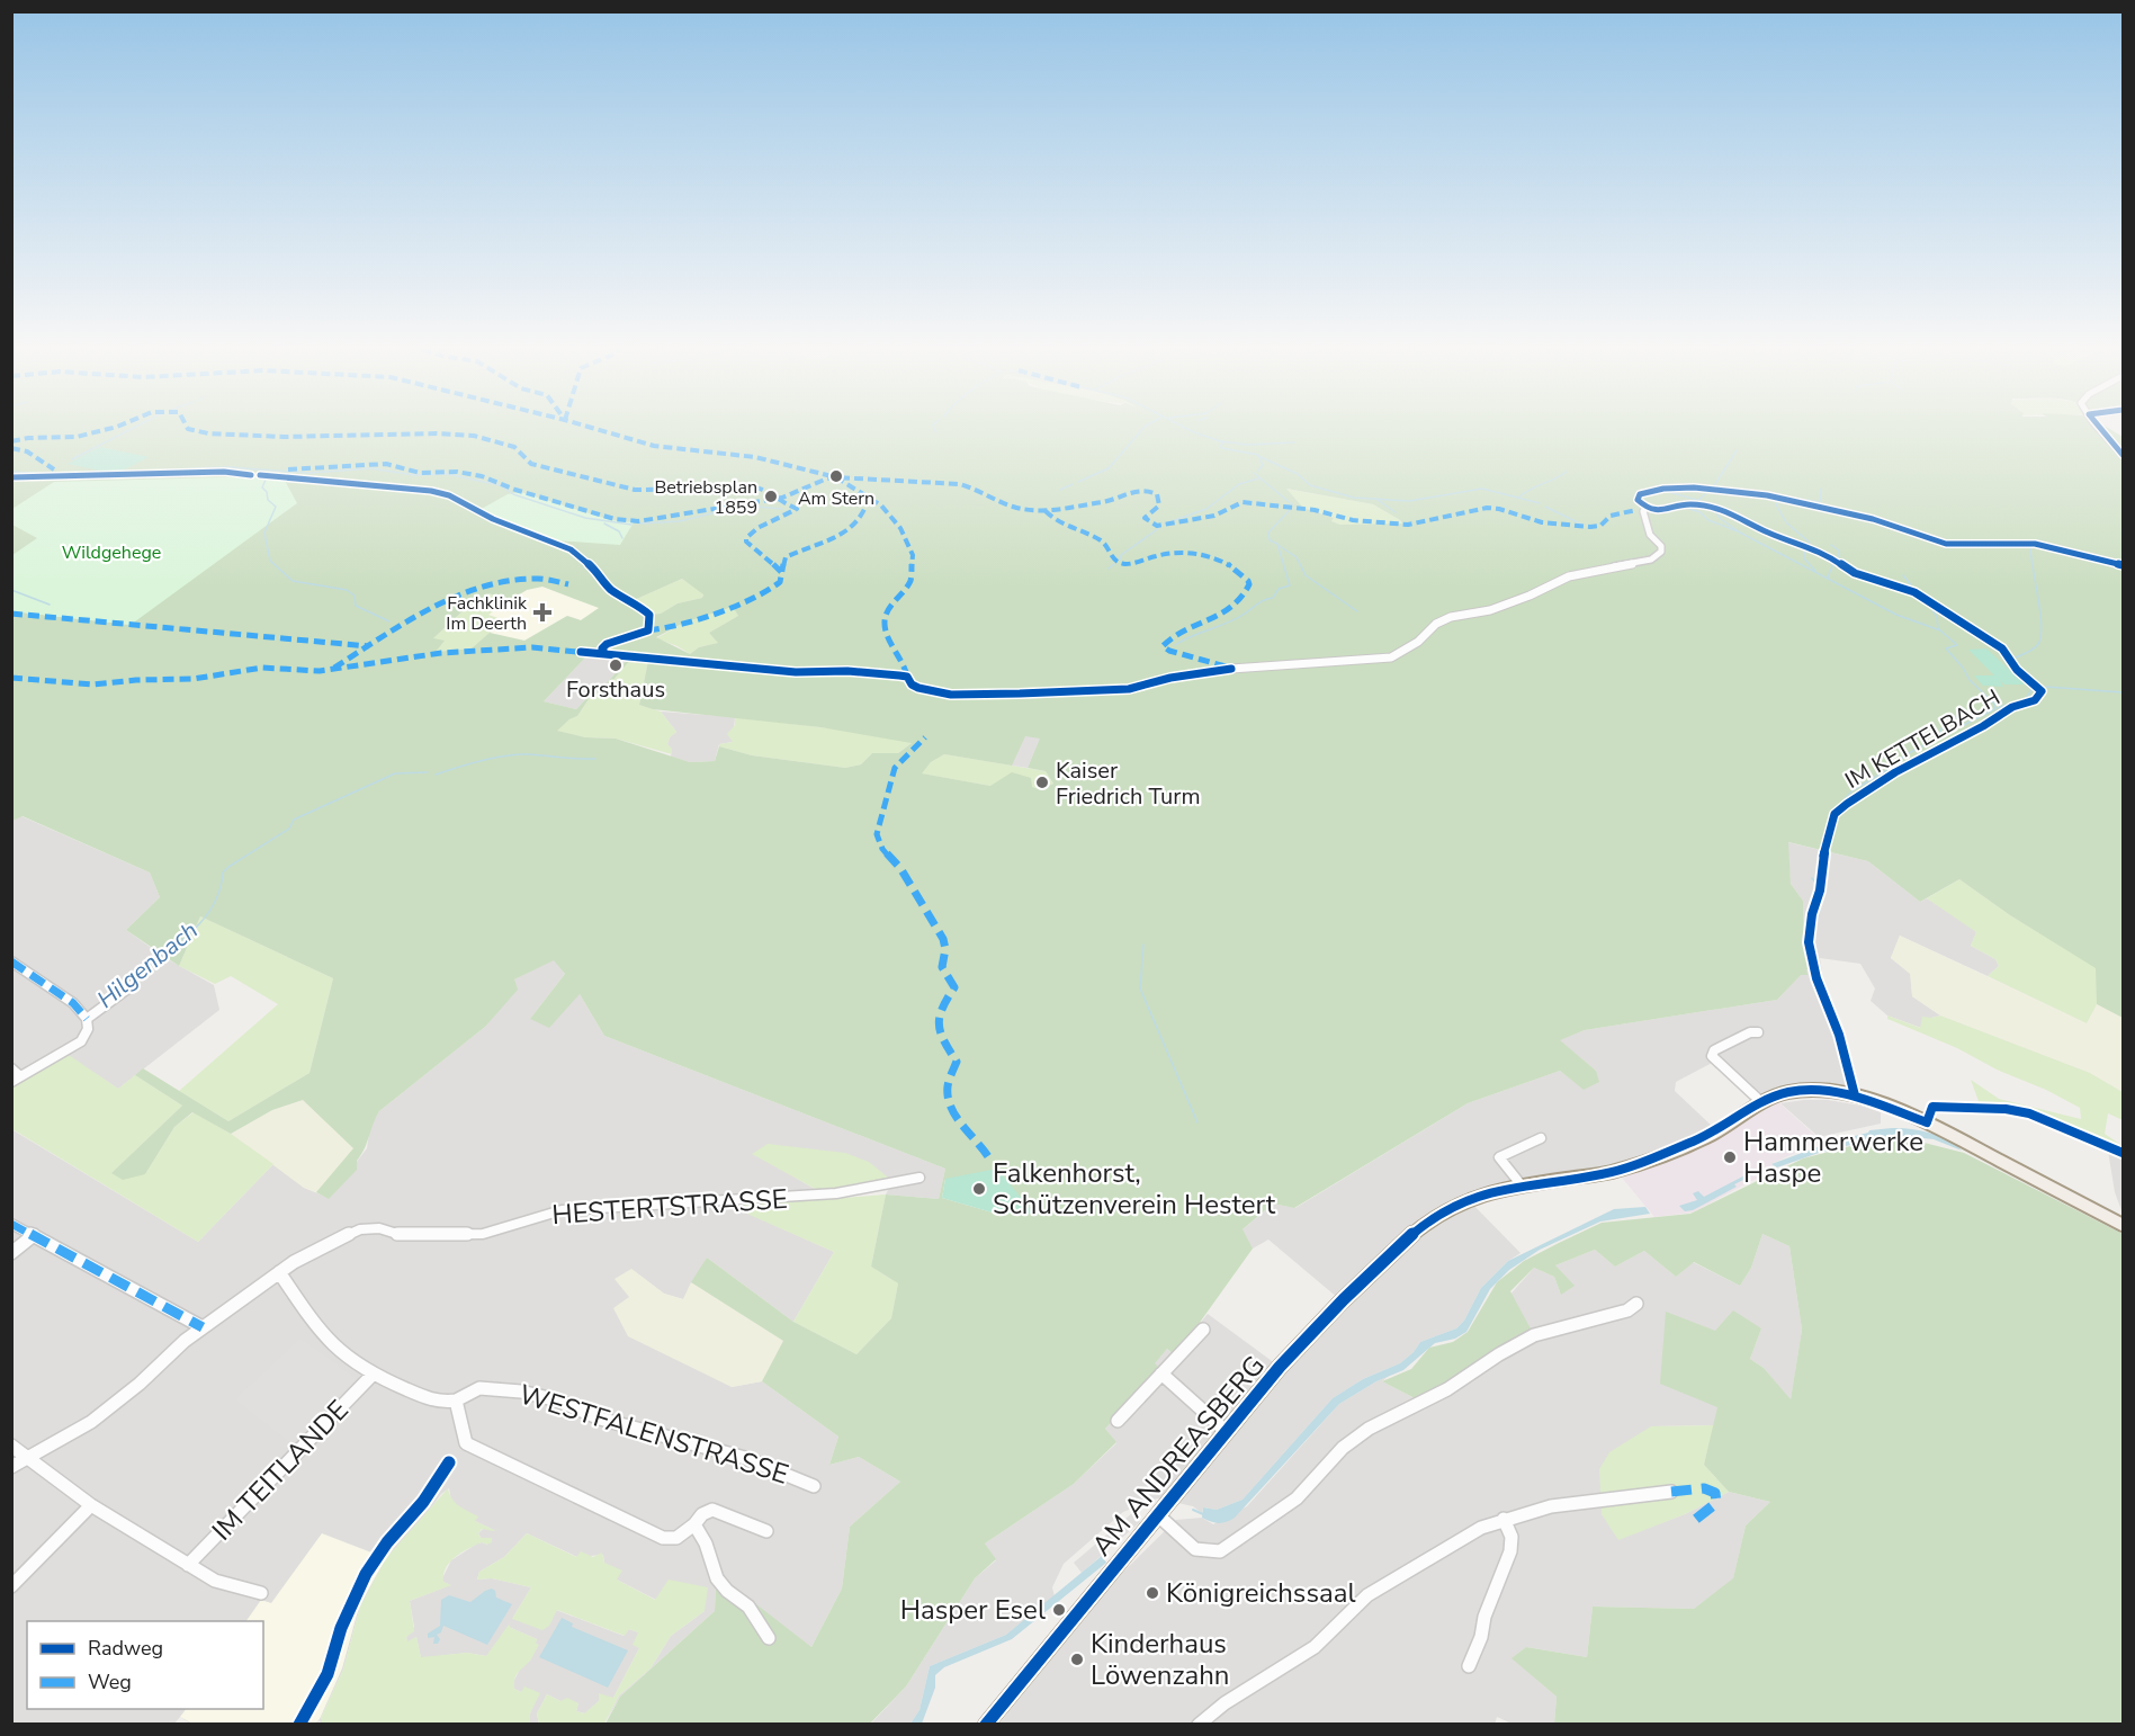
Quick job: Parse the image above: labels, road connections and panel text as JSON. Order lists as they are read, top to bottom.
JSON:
{
  "streets": {
    "main road": ["AM ANDREASBERG"],
    "street": [
      "IM KETTELBACH",
      "HESTERTSTRASSE",
      "WESTFALENSTRASSE",
      "IM TEITLANDE"
    ]
  },
  "crossings": [
    ["IM KETTELBACH", "AM ANDREASBERG"],
    ["HESTERTSTRASSE", "WESTFALENSTRASSE"],
    ["WESTFALENSTRASSE", "IM TEITLANDE"]
  ],
  "water": ["Hilgenbach"],
  "parks": ["Wildgehege"],
  "places": {
    "other": [
      "Am Stern",
      "Betriebsplan 1859",
      "Forsthaus",
      "Kaiser Friedrich Turm",
      "Hammerwerke Haspe",
      "Falkenhorst, Schützenverein Hestert",
      "Königreichssaal",
      "Hasper Esel",
      "Kinderhaus Löwenzahn"
    ],
    "health": ["Fachklinik Im Deerth"]
  },
  "legend": ["Radweg", "Weg"]
}
